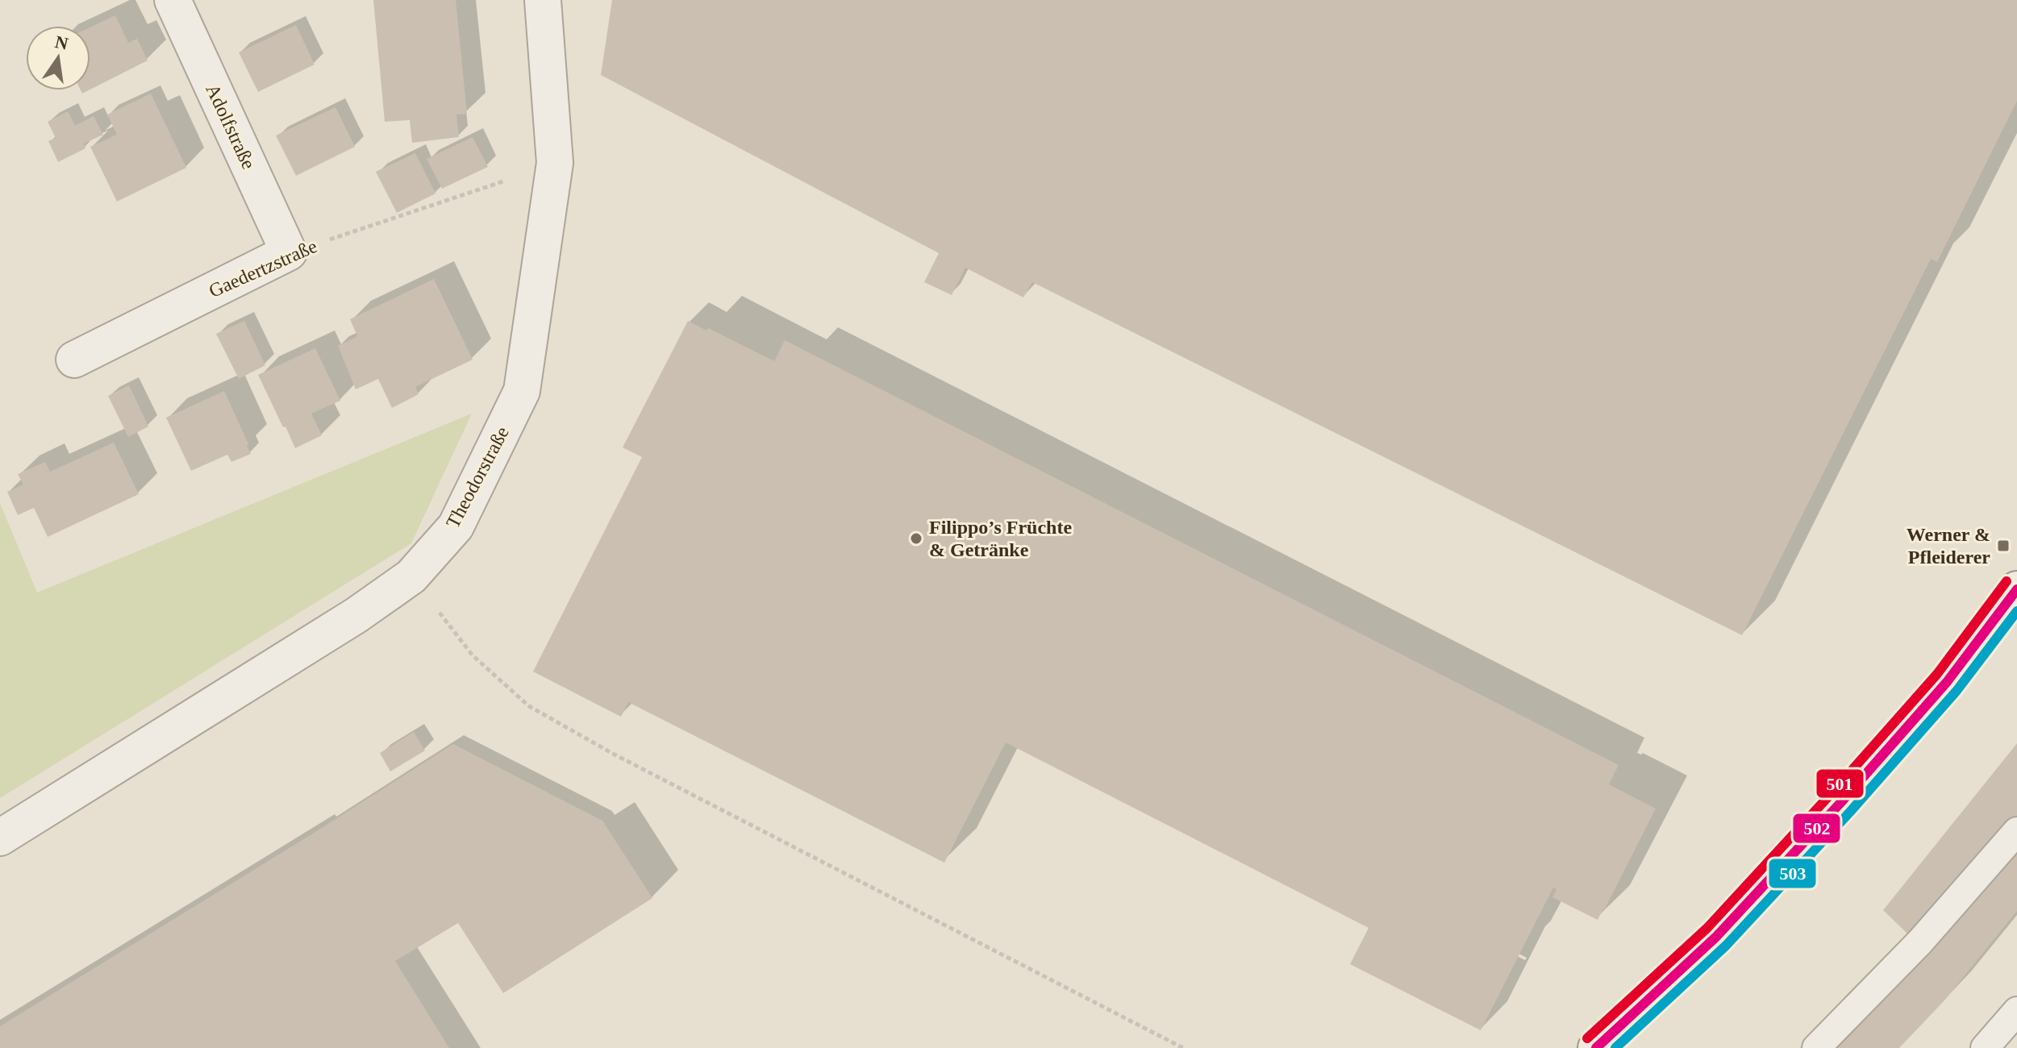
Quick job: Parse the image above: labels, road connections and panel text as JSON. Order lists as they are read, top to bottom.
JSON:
{
  "streets": {
    "street": ["Adolfstraße", "Gaedertzstraße", "Theodorstraße"]
  },
  "crossings": [
    ["Adolfstraße", "Gaedertzstraße"]
  ],
  "places": {
    "other": ["Filippo’s Früchte & Getränke"],
    "transit": ["Werner & Pfleiderer"]
  },
  "lines": ["transit line 501", "transit line 502", "transit line 503"],
  "north": "top"
}
